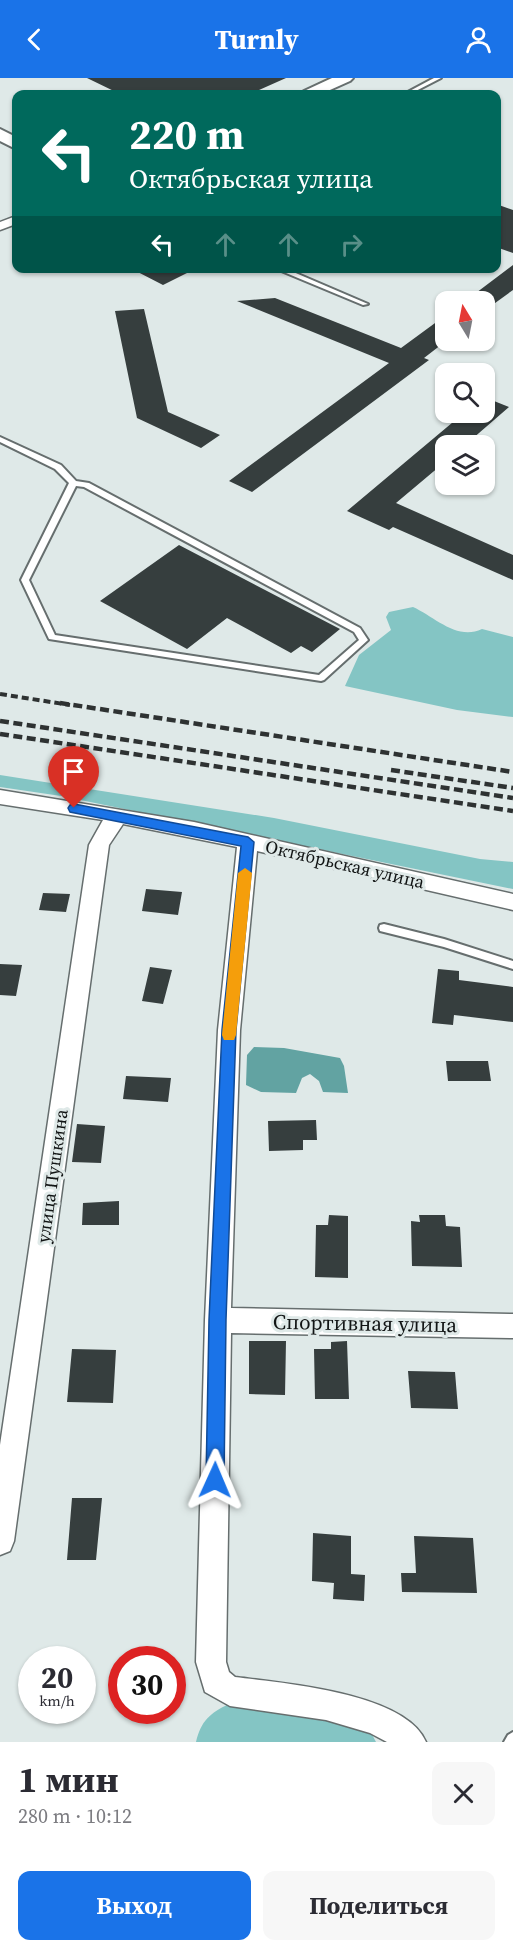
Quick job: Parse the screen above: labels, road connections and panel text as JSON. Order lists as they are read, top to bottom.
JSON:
{
  "streets": {
    "street": ["Октябрьская улица", "улица Пушкина", "Спортивная улица"]
  },
  "crossings": [
    ["Октябрьская улица", "улица Пушкина"]
  ],
  "north": "top",
  "page": {
    "header": "Turnly",
    "turn": ["220 m", "Октябрьская улица"],
    "speed": "20 km/h",
    "limit": "30",
    "heading": ["1 мин", "280 m · 10:12"],
    "buttons": ["Выход", "Поделиться"]
  }
}
